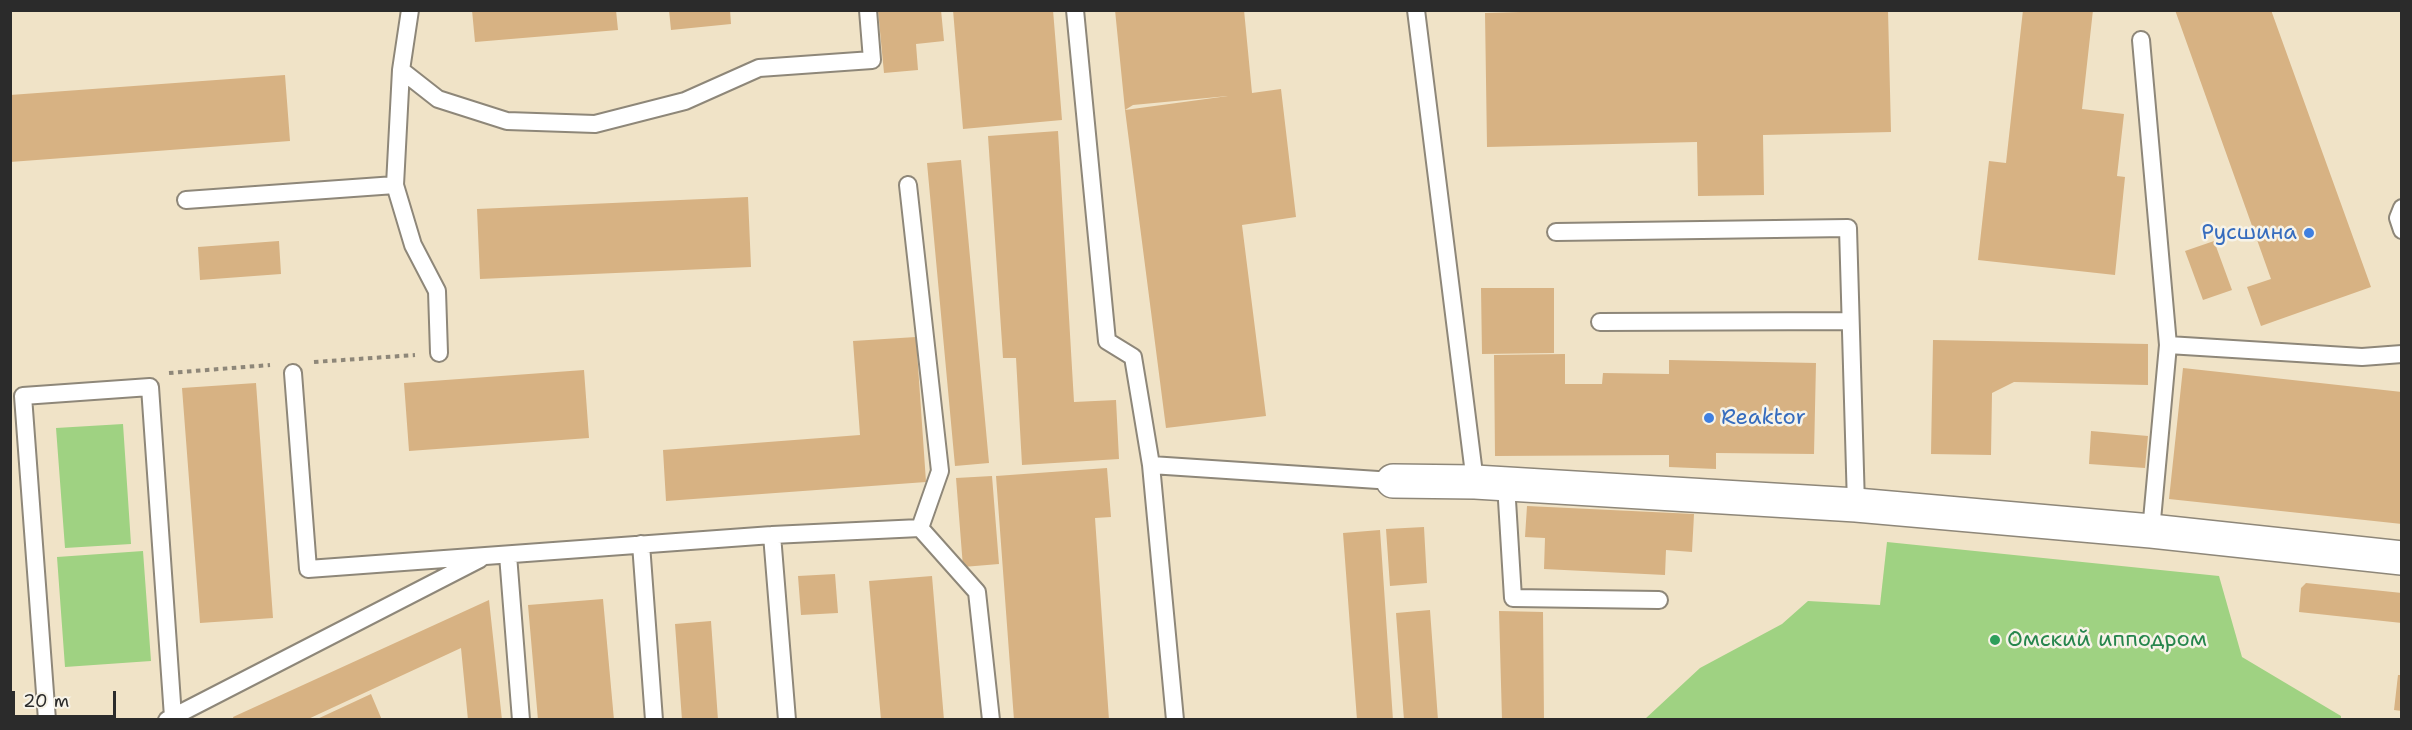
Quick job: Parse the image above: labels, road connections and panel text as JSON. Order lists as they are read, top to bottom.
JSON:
{
  "places": ["Русшина", "Reaktor", "Омский ипподром"],
  "scale_bar": "20 m"
}
